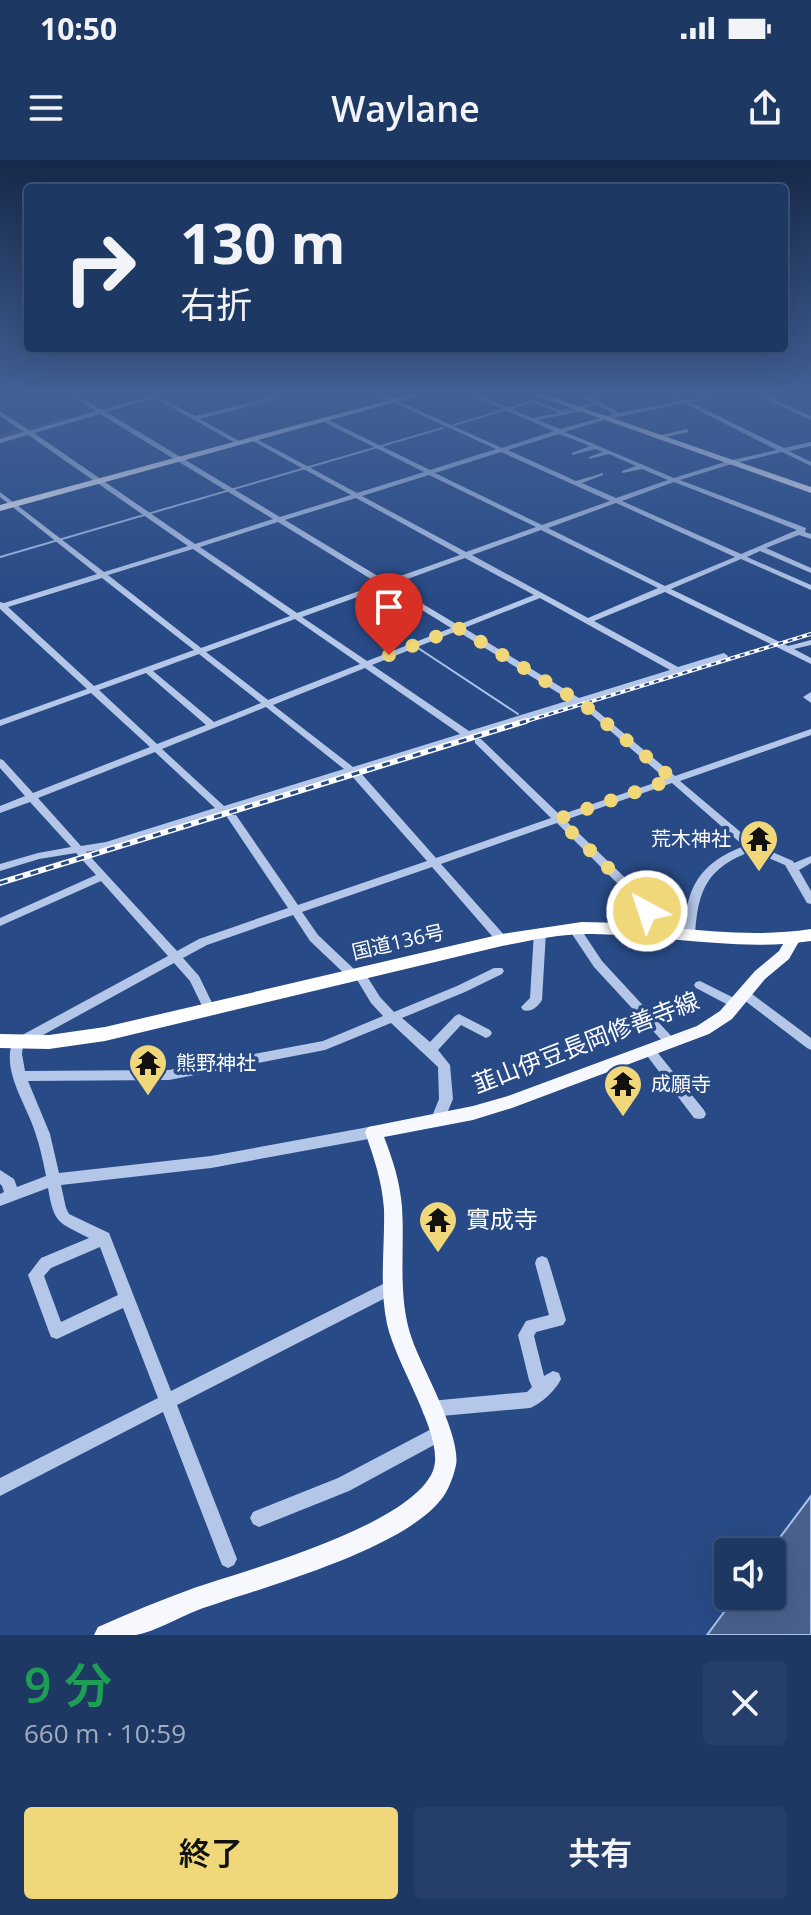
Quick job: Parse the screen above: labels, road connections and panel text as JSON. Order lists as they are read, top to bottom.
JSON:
{
  "streets": {
    "highway": ["国道136号"],
    "main road": ["韮山伊豆長岡修善寺線"]
  },
  "crossings": [
    ["国道136号", "韮山伊豆長岡修善寺線"]
  ],
  "places": {
    "temple": [
      "荒木神社",
      "熊野神社",
      "成願寺",
      "實成寺"
    ]
  },
  "page": {
    "status": "10:50",
    "header": "Waylane",
    "turn": ["130 m", "右折"],
    "heading": ["9 分", "660 m · 10:59"],
    "buttons": ["終了", "共有"]
  }
}
